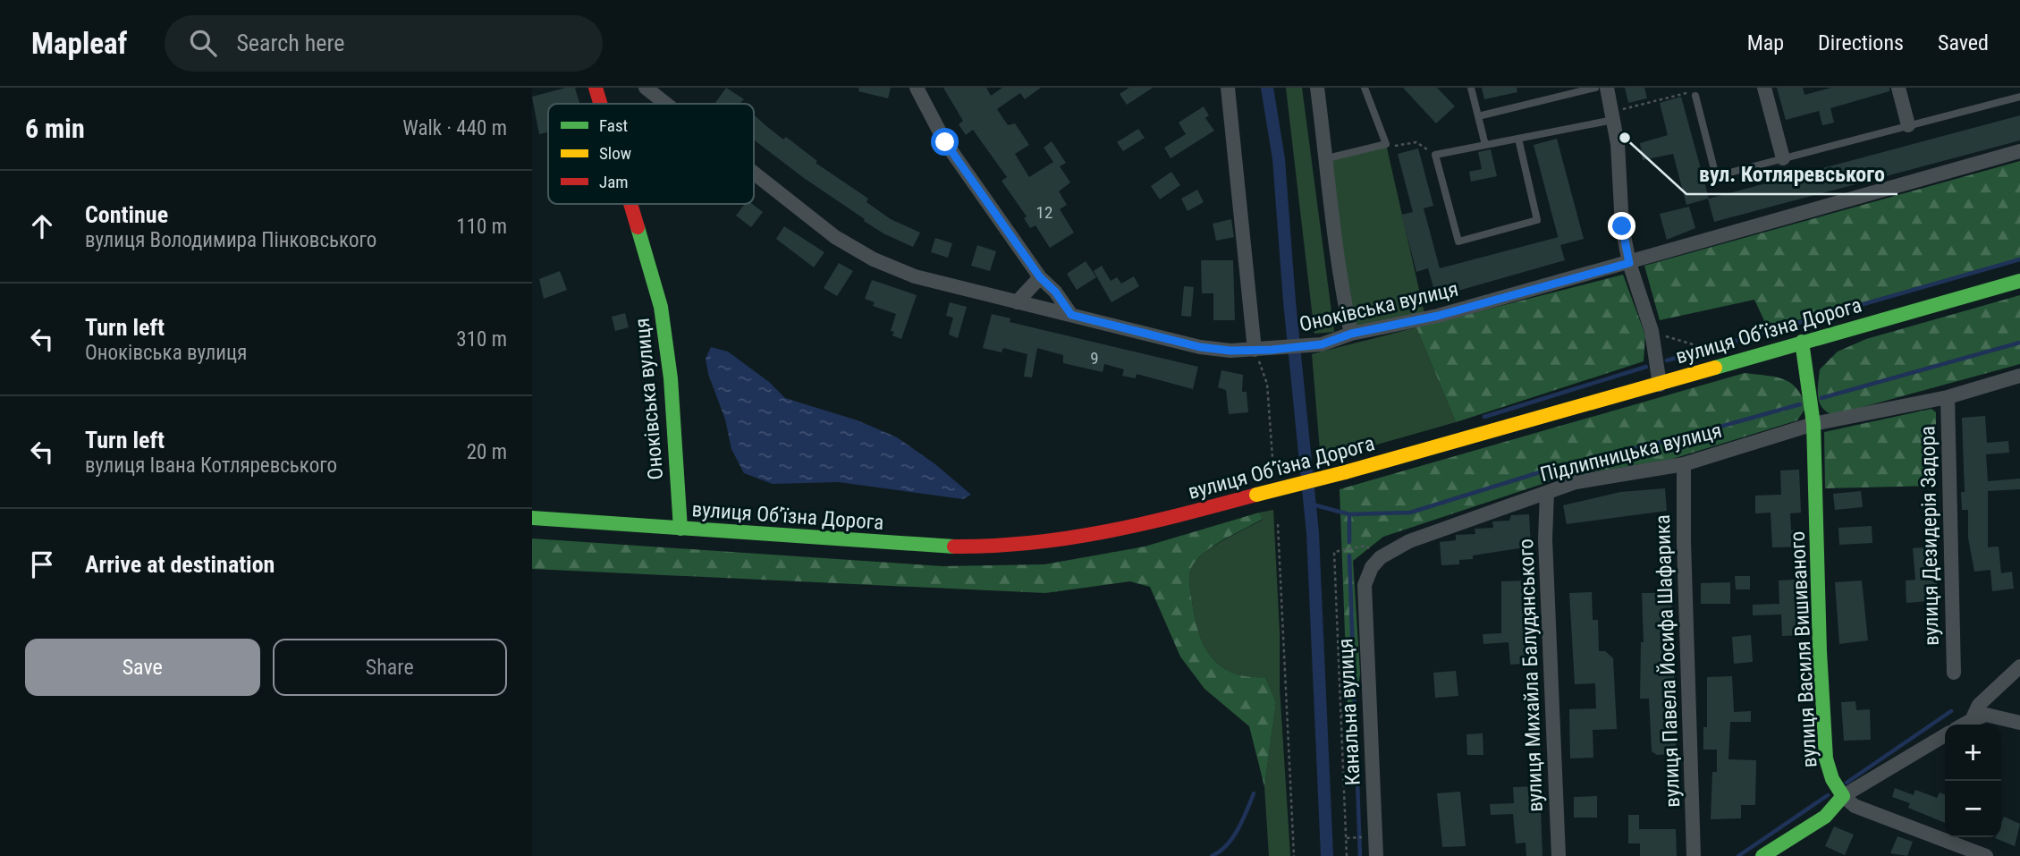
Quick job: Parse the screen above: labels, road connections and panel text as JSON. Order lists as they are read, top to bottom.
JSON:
{
  "streets": {
    "main road": ["Оноківська вулиця", "вулиця Обʼїзна Дорога", "вулиця Василя Вишиваного"],
    "street": [
      "Підлипницька вулиця",
      "вулиця Дезидерія Задора",
      "вулиця Павела Йосифа Шафарика",
      "вулиця Михайла Балудянського",
      "Канальна вулиця"
    ]
  },
  "crossings": [
    ["Оноківська вулиця", "вулиця Обʼїзна Дорога"],
    ["вулиця Обʼїзна Дорога", "вулиця Василя Вишиваного"],
    ["Підлипницька вулиця", "вулиця Дезидерія Задора"],
    ["Підлипницька вулиця", "вулиця Василя Вишиваного"],
    ["Підлипницька вулиця", "вулиця Павела Йосифа Шафарика"],
    ["Підлипницька вулиця", "вулиця Михайла Балудянського"],
    ["Підлипницька вулиця", "Канальна вулиця"]
  ],
  "places": ["вул. Котляревського"],
  "house_numbers": ["12", "9"],
  "legend": ["Fast", "Slow", "Jam"],
  "page": {
    "header": "Mapleaf",
    "search": "Search here",
    "nav": ["Map", "Directions", "Saved"],
    "heading": ["6 min", "Walk · 440 m"],
    "list": [
      ["Continue", "вулиця Володимира Пінковського", "110 m"],
      ["Turn left", "Оноківська вулиця", "310 m"],
      ["Turn left", "вулиця Івана Котляревського", "20 m"],
      "Arrive at destination"
    ],
    "buttons": ["Save", "Share"],
    "map_buttons": ["+", "−"]
  }
}
